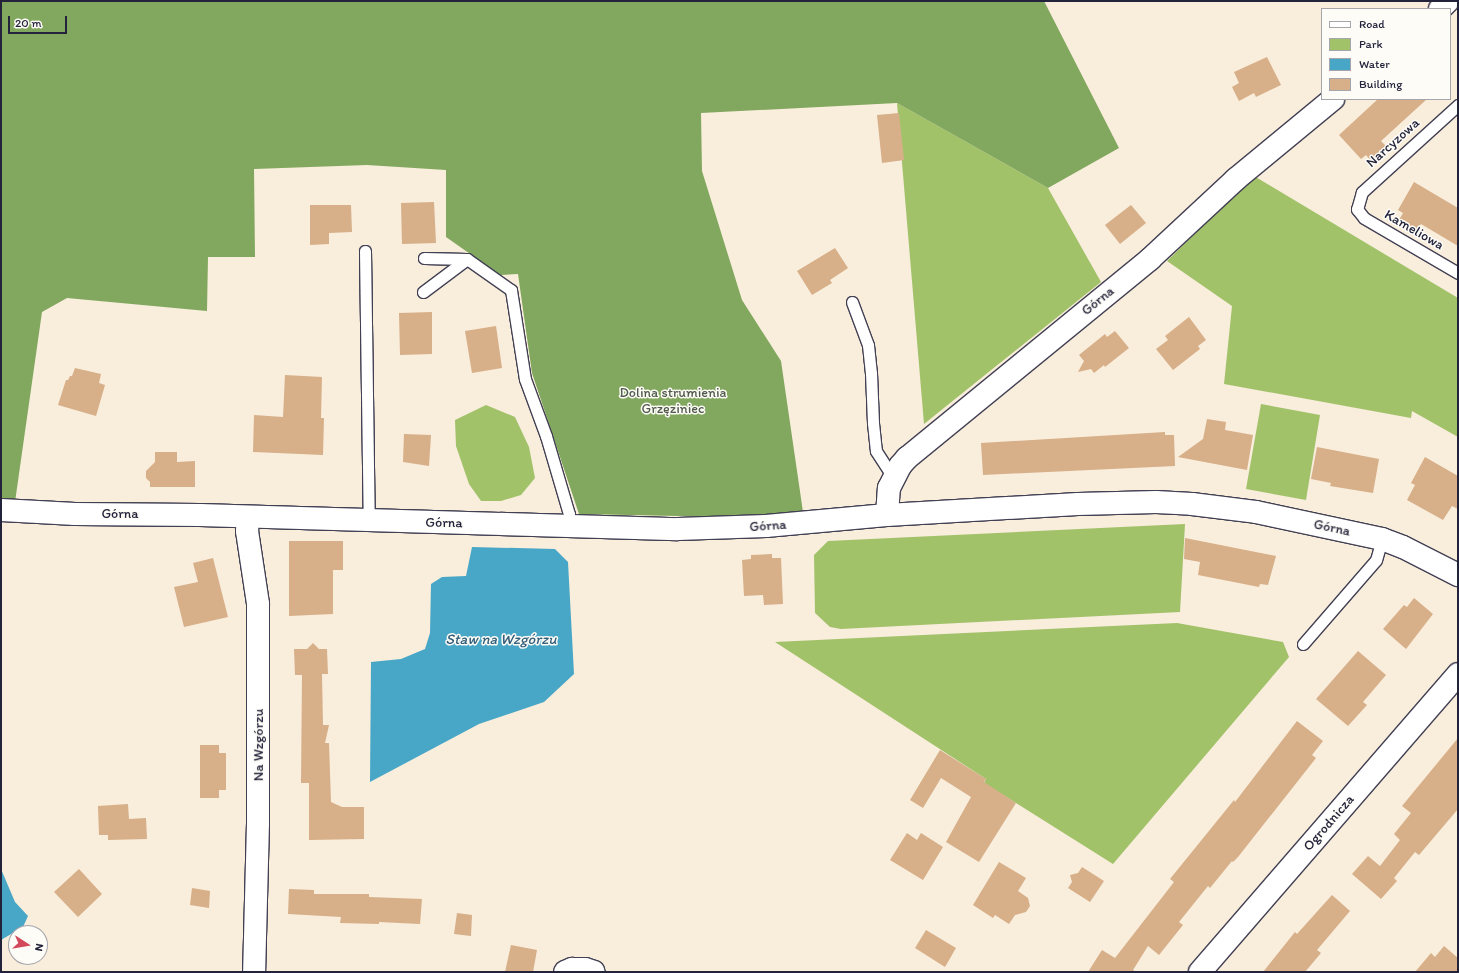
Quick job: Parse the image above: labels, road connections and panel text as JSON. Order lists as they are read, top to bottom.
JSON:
{
  "streets": {
    "street": ["Górna", "Na Wzgórzu", "Ogrodnicza"],
    "lane": ["Narcyzowa", "Kameliowa"]
  },
  "crossings": [
    ["Narcyzowa", "Kameliowa"],
    ["Górna", "Na Wzgórzu"]
  ],
  "water": ["Staw na Wzgórzu"],
  "parks": ["Dolina strumienia Grzęziniec"],
  "legend": [
    "Road",
    "Park",
    "Water",
    "Building"
  ],
  "scale_bar": "20 m",
  "north": "right"
}
